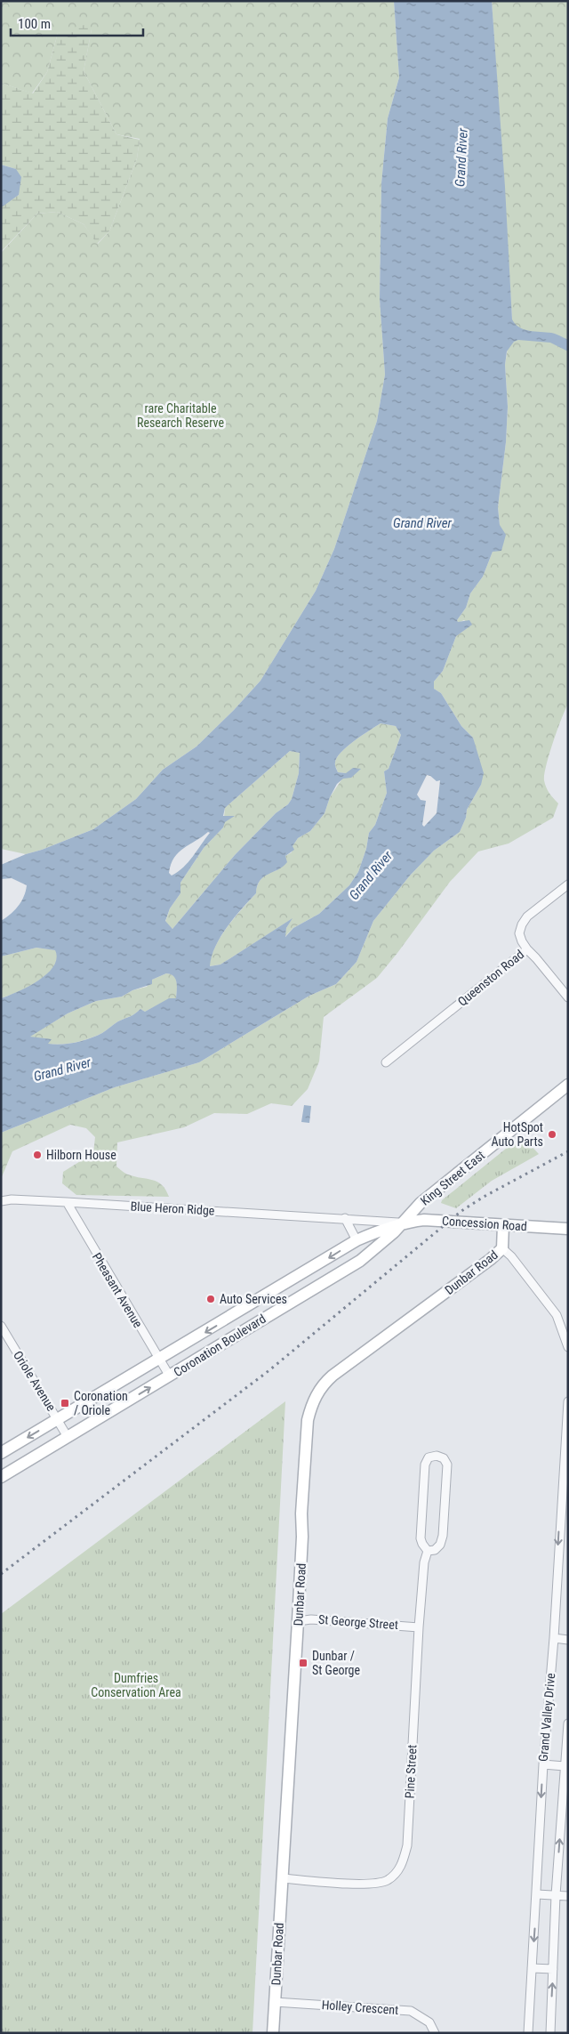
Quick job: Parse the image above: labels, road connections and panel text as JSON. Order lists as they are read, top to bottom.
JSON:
{
  "streets": {
    "main road": [
      "King Street East",
      "Concession Road",
      "Dunbar Road",
      "Coronation Boulevard"
    ],
    "street": [
      "Queenston Road",
      "Blue Heron Ridge",
      "Pheasant Avenue",
      "Oriole Avenue",
      "St George Street",
      "Grand Valley Drive",
      "Pine Street",
      "Holley Crescent"
    ]
  },
  "crossings": [
    ["King Street East", "Blue Heron Ridge"],
    ["King Street East", "Concession Road"],
    ["King Street East", "Coronation Boulevard"],
    ["Blue Heron Ridge", "Concession Road"],
    ["Blue Heron Ridge", "Pheasant Avenue"],
    ["Blue Heron Ridge", "Coronation Boulevard"],
    ["Concession Road", "Coronation Boulevard"],
    ["Dunbar Road", "St George Street"],
    ["Dunbar Road", "Pine Street"],
    ["Dunbar Road", "Holley Crescent"],
    ["Pheasant Avenue", "Coronation Boulevard"],
    ["Coronation Boulevard", "Oriole Avenue"],
    ["St George Street", "Pine Street"]
  ],
  "water": ["Grand River"],
  "parks": ["rare Charitable Research Reserve", "Dumfries Conservation Area"],
  "places": {
    "other": ["HotSpot Auto Parts", "Hilborn House", "Auto Services"],
    "transit": ["Coronation / Oriole", "Dunbar / St George"]
  },
  "scale_bar": "100 m"
}
